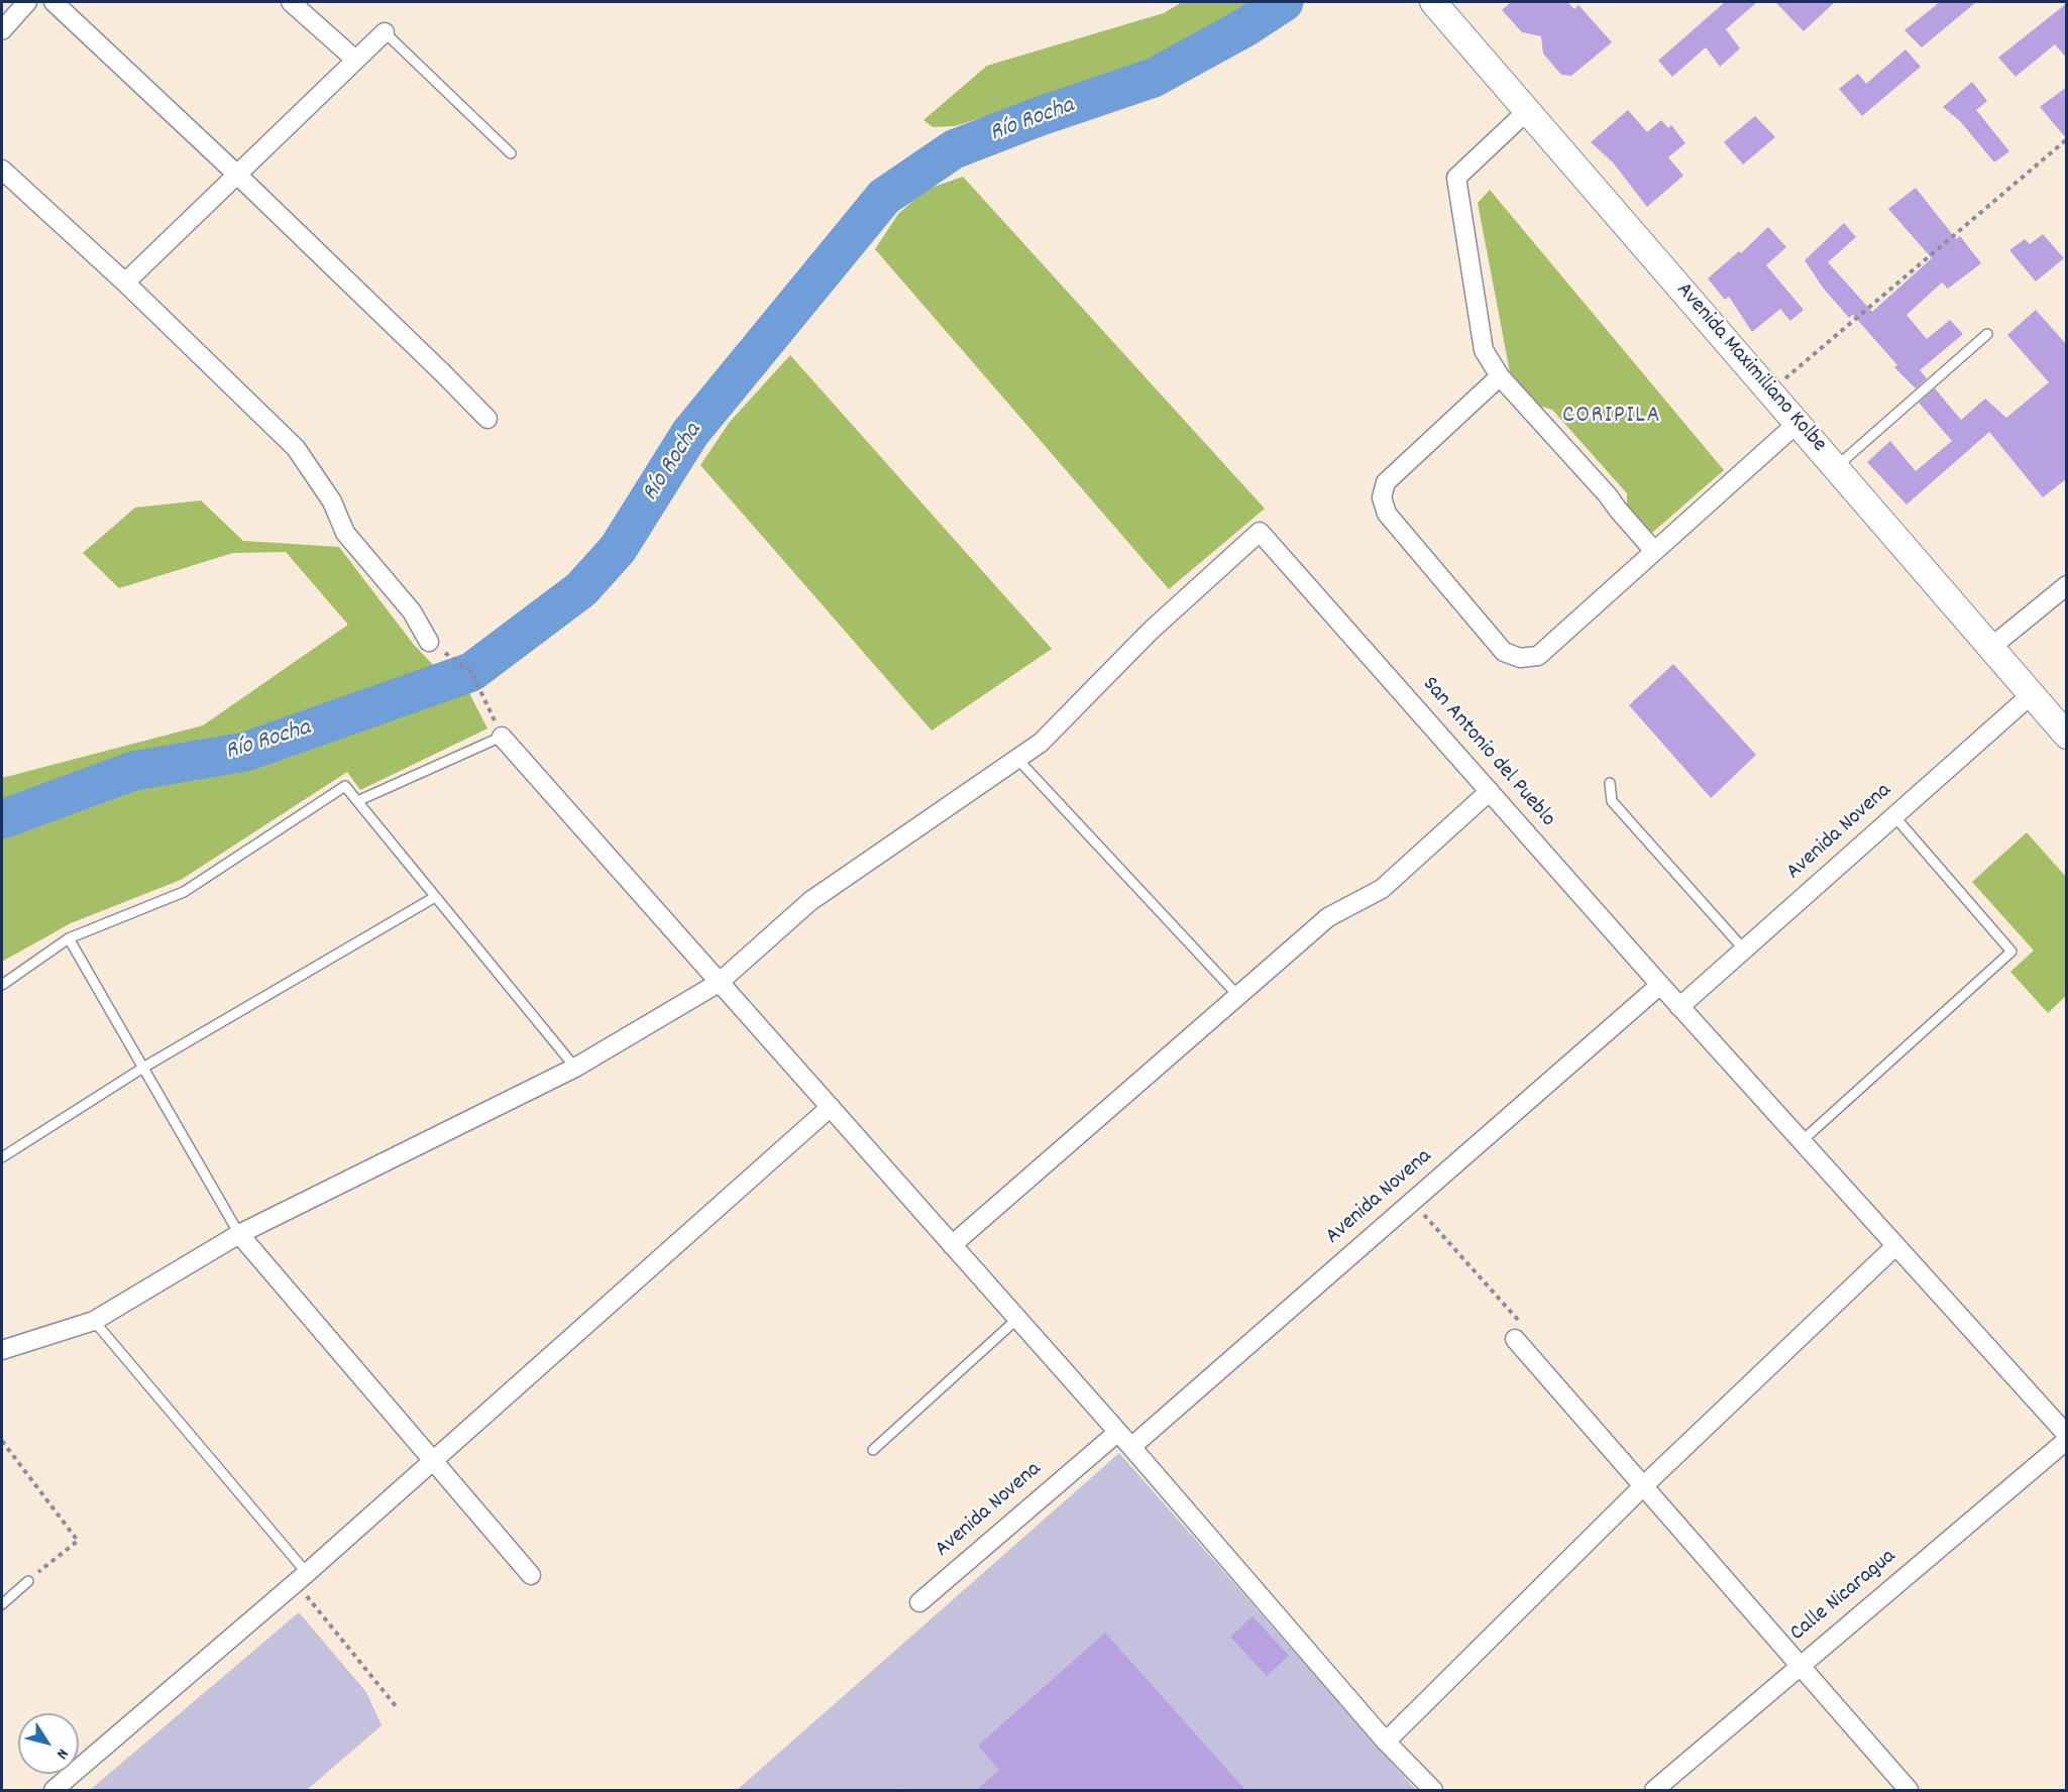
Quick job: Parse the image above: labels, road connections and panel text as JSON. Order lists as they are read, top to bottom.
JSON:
{
  "streets": {
    "main road": ["Avenida Maximiliano Kolbe"],
    "street": ["San Antonio del Pueblo", "Avenida Novena", "Calle Nicaragua"]
  },
  "crossings": [
    ["Avenida Maximiliano Kolbe", "Avenida Novena"],
    ["San Antonio del Pueblo", "Avenida Novena"],
    ["San Antonio del Pueblo", "Calle Nicaragua"]
  ],
  "districts": ["CORIPILA"],
  "water": ["Río Rocha"],
  "north": "bottom right"
}
